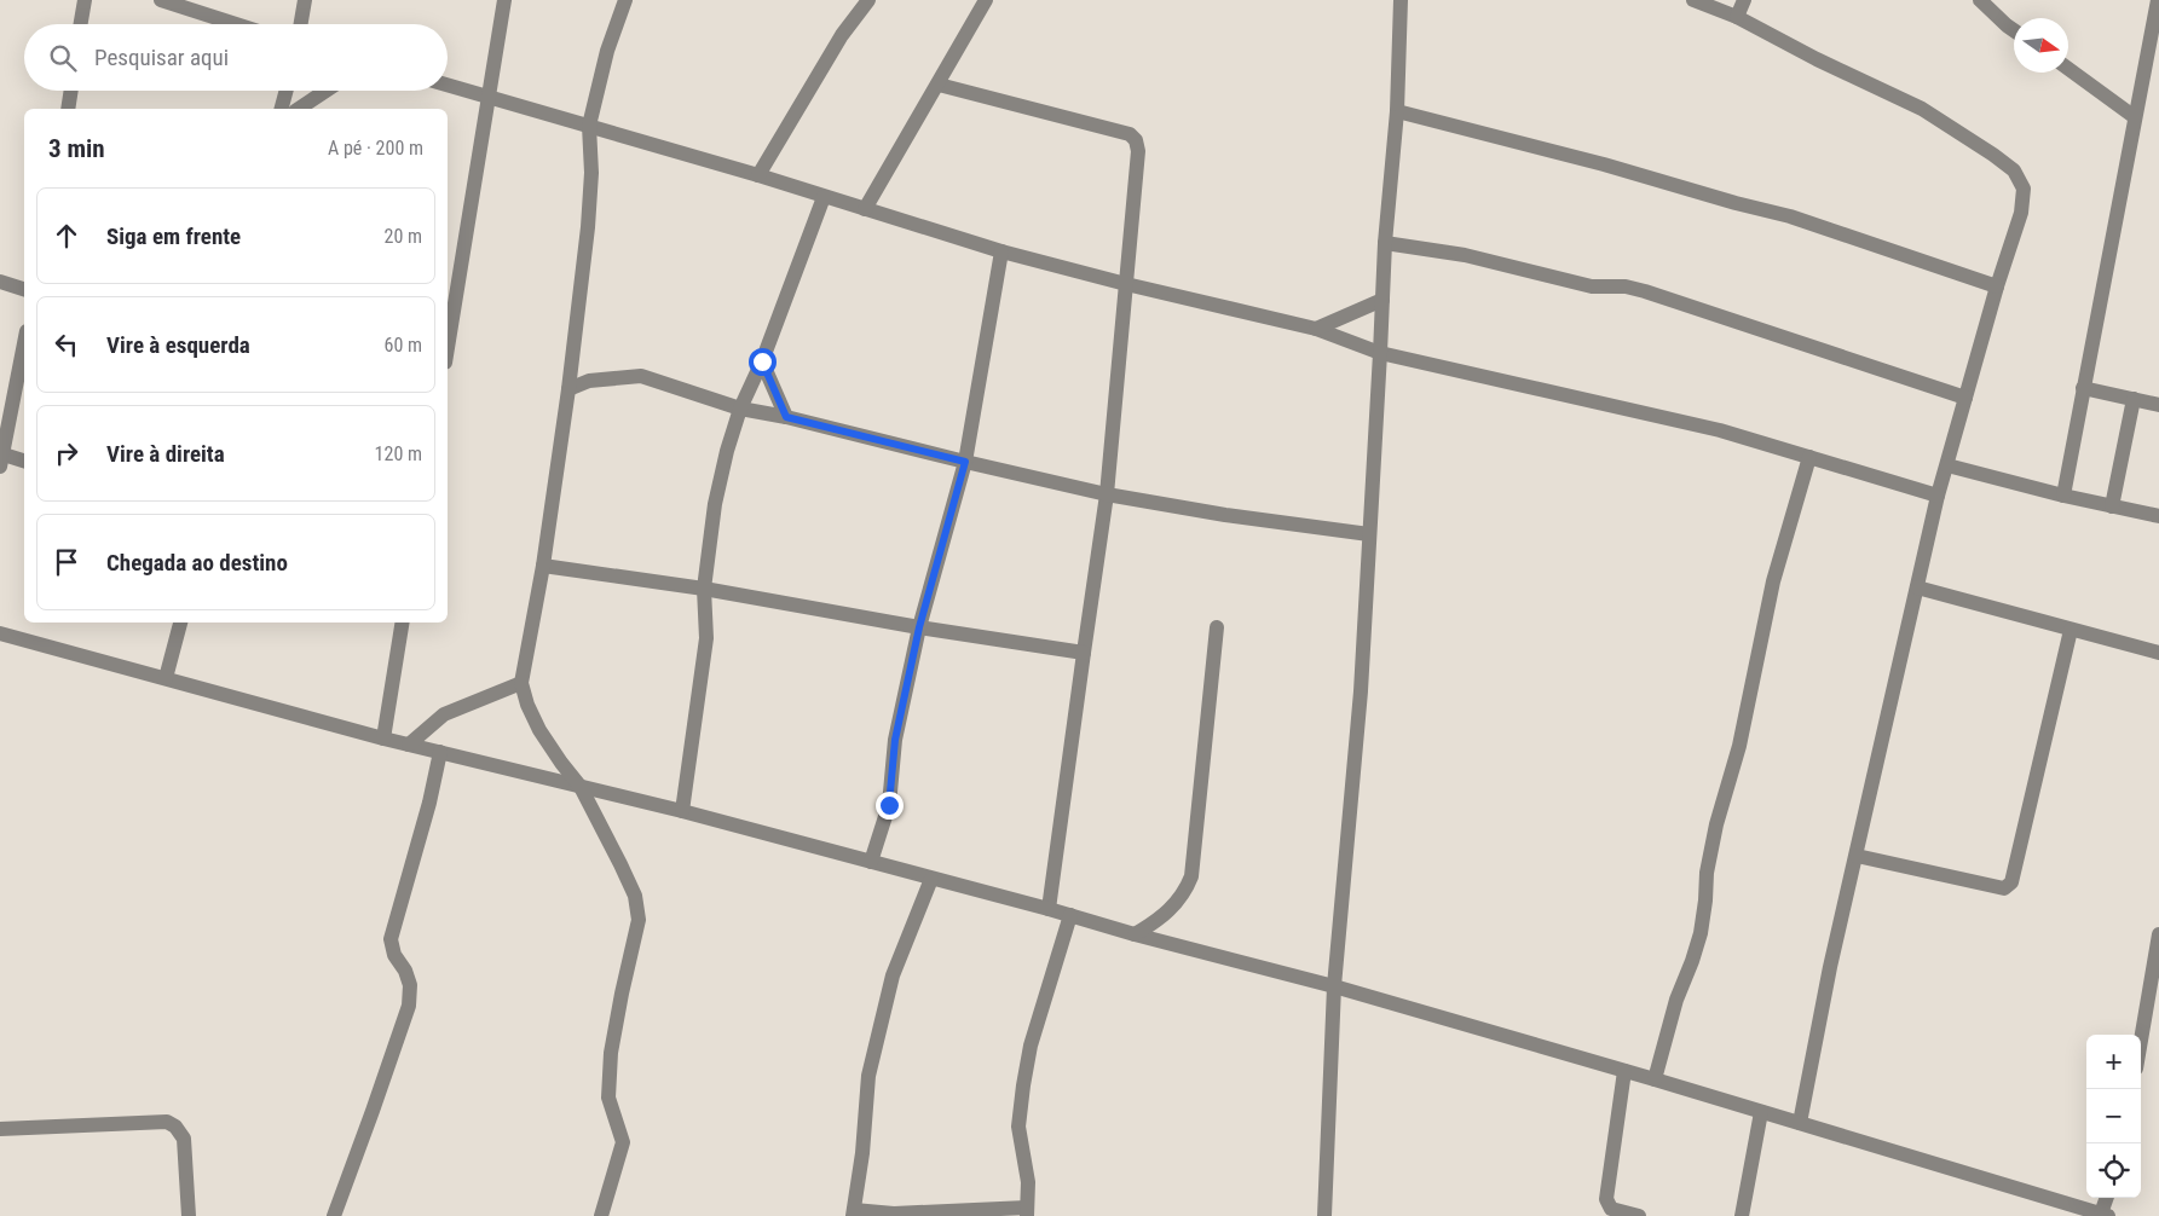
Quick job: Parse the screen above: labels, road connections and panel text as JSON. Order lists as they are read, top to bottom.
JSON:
{
  "north": "right",
  "page": {
    "search": "Pesquisar aqui",
    "heading": ["3 min", "A pé · 200 m"],
    "list": [
      ["Siga em frente", "20 m"],
      ["Vire à esquerda", "60 m"],
      ["Vire à direita", "120 m"],
      "Chegada ao destino"
    ],
    "map_buttons": ["+", "−"]
  }
}
